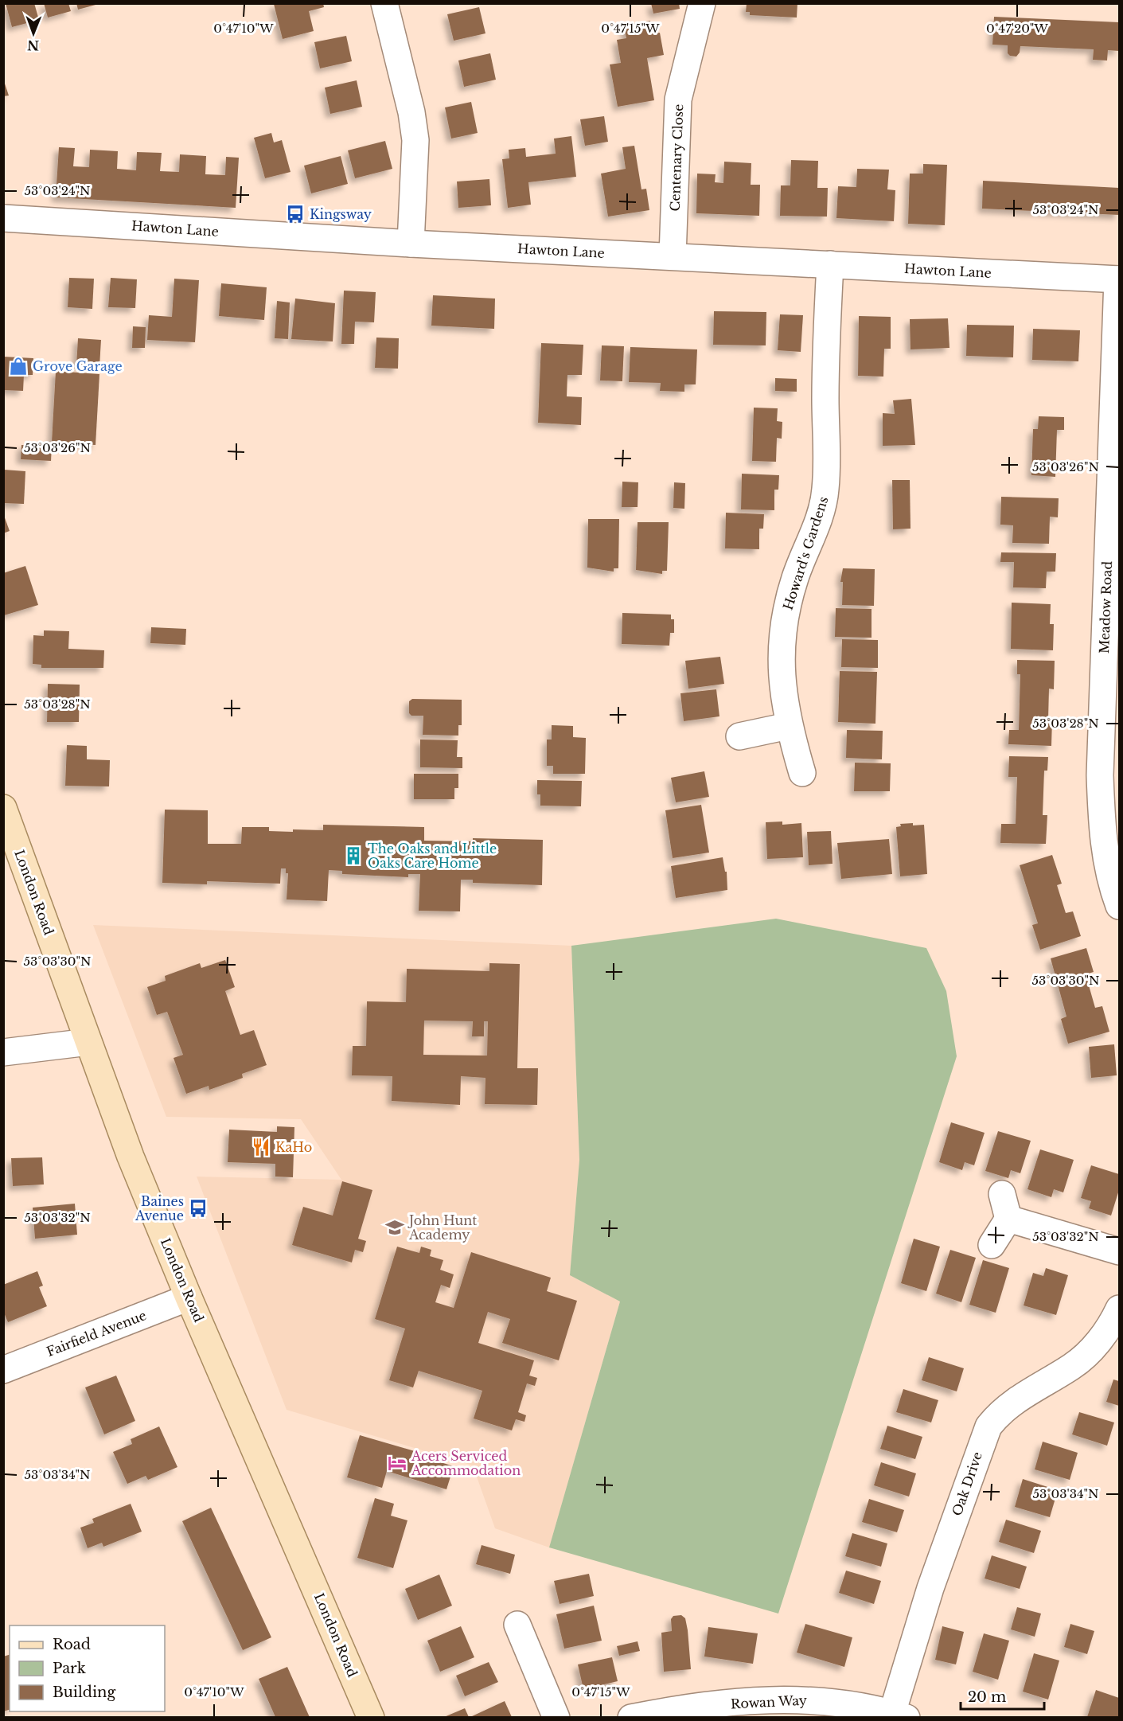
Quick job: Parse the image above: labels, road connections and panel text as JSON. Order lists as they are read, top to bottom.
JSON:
{
  "streets": {
    "main road": ["London Road"],
    "street": [
      "Centenary Close",
      "Hawton Lane",
      "Howard's Gardens",
      "Meadow Road",
      "Fairfield Avenue",
      "Oak Drive",
      "Rowan Way"
    ]
  },
  "crossings": [
    ["Centenary Close", "Hawton Lane"],
    ["Hawton Lane", "Howard's Gardens"],
    ["Hawton Lane", "Meadow Road"],
    ["London Road", "Fairfield Avenue"],
    ["Oak Drive", "Rowan Way"]
  ],
  "places": {
    "bus stop": ["Kingsway", "Baines Avenue"],
    "shop": ["Grove Garage"],
    "building": ["The Oaks and Little Oaks Care Home"],
    "restaurant": ["KaHo"],
    "school or university": ["John Hunt Academy"],
    "hotel": ["Acers Serviced Accommodation"]
  },
  "legend": ["Road", "Park", "Building"],
  "scale_bar": "20 m",
  "north": "bottom",
  "coordinates": [
    "0°47'10\"W",
    "0°47'15\"W",
    "0°47'20\"W",
    "53°03'24\"N",
    "53°03'26\"N",
    "53°03'28\"N",
    "53°03'30\"N",
    "53°03'32\"N",
    "53°03'34\"N"
  ]
}
